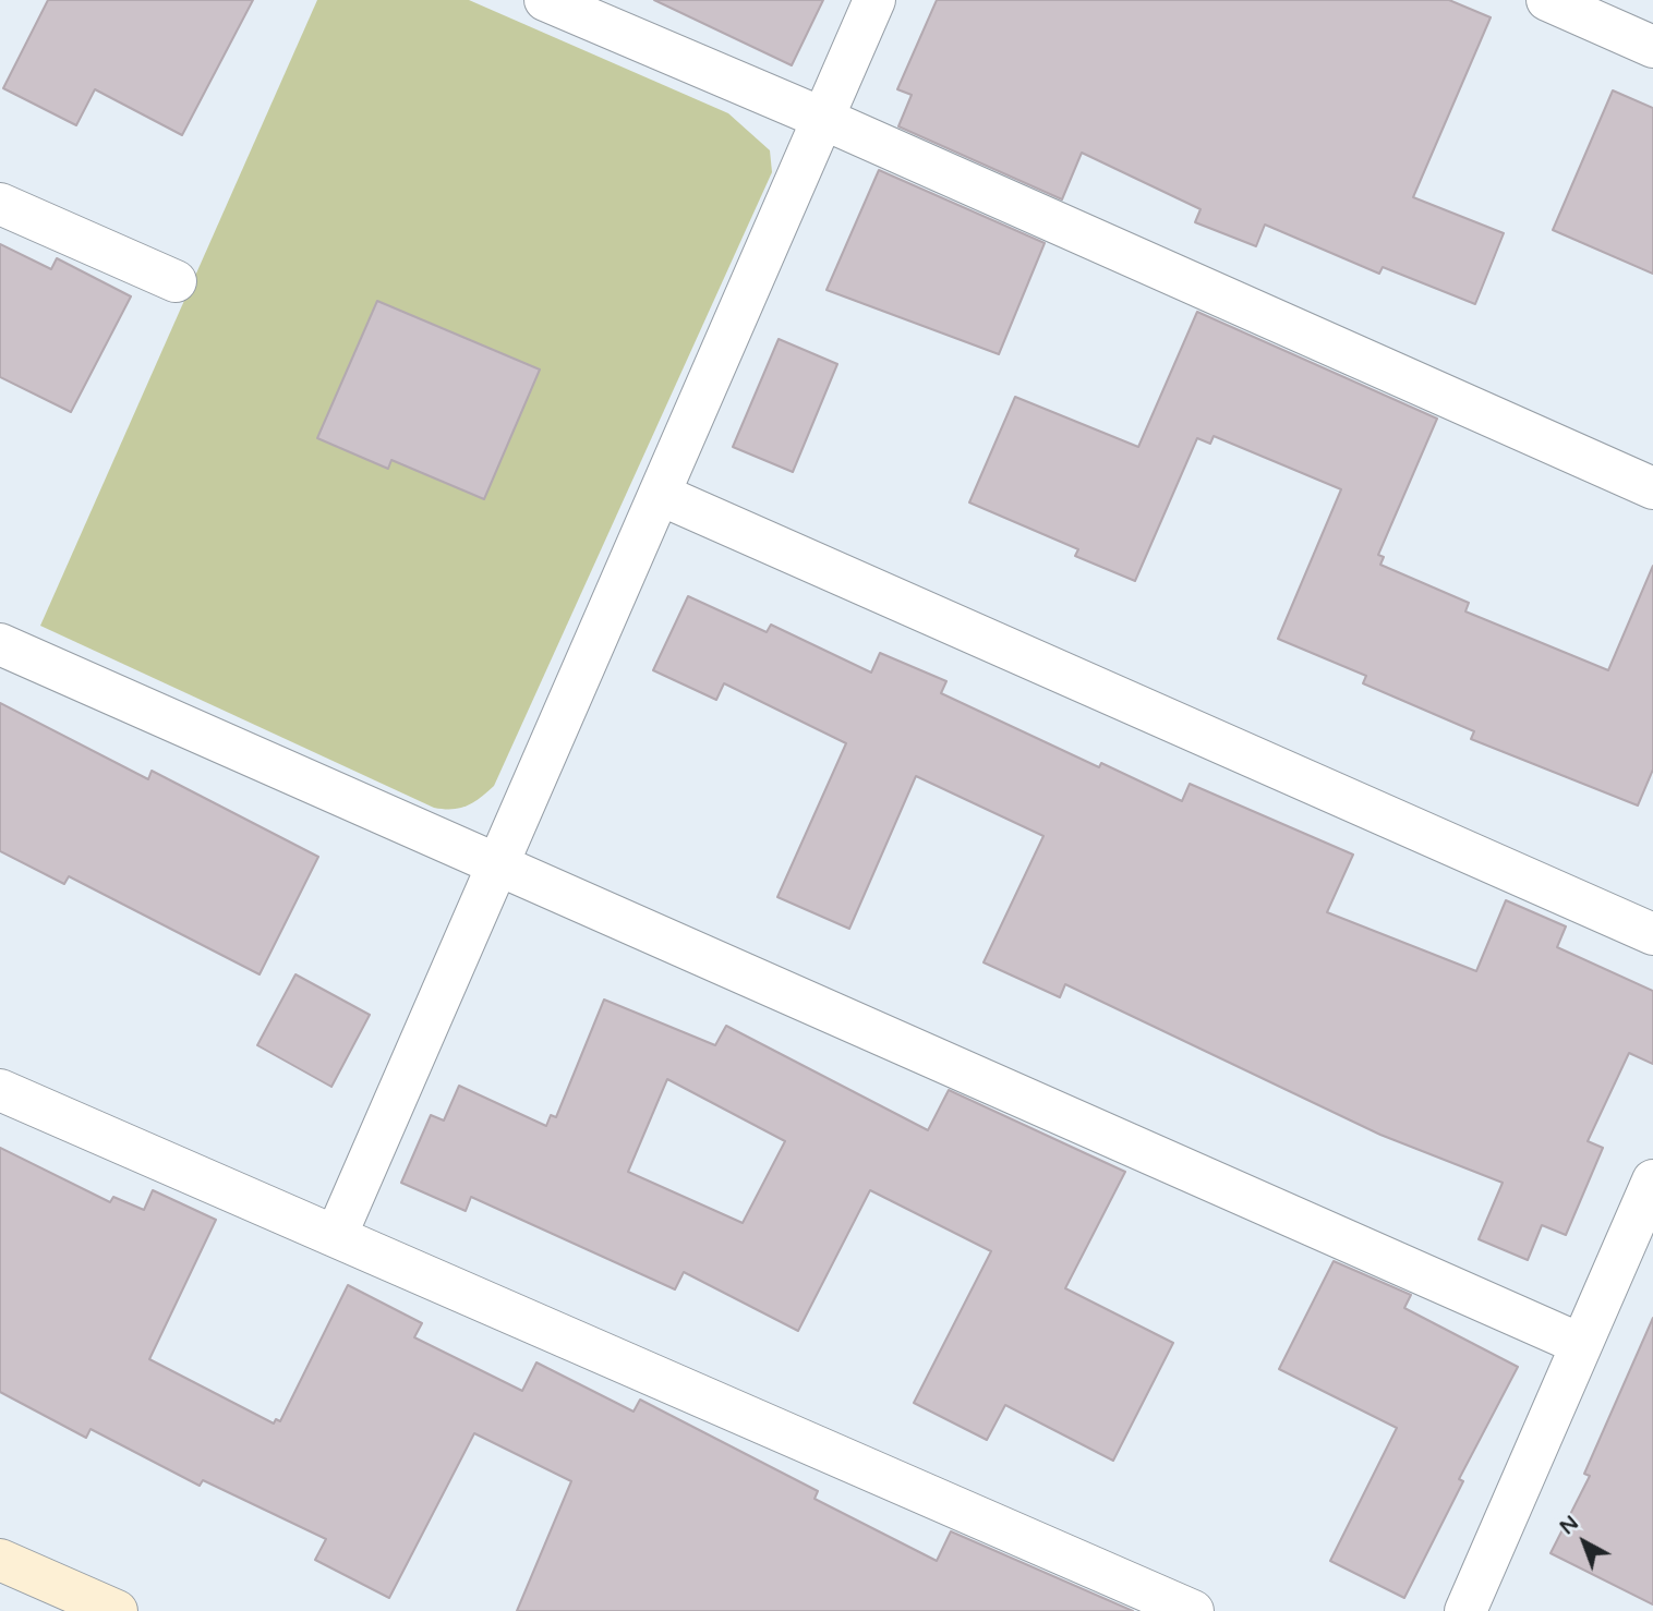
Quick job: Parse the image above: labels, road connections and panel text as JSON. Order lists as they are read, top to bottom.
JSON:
{
  "north": "top left"
}
